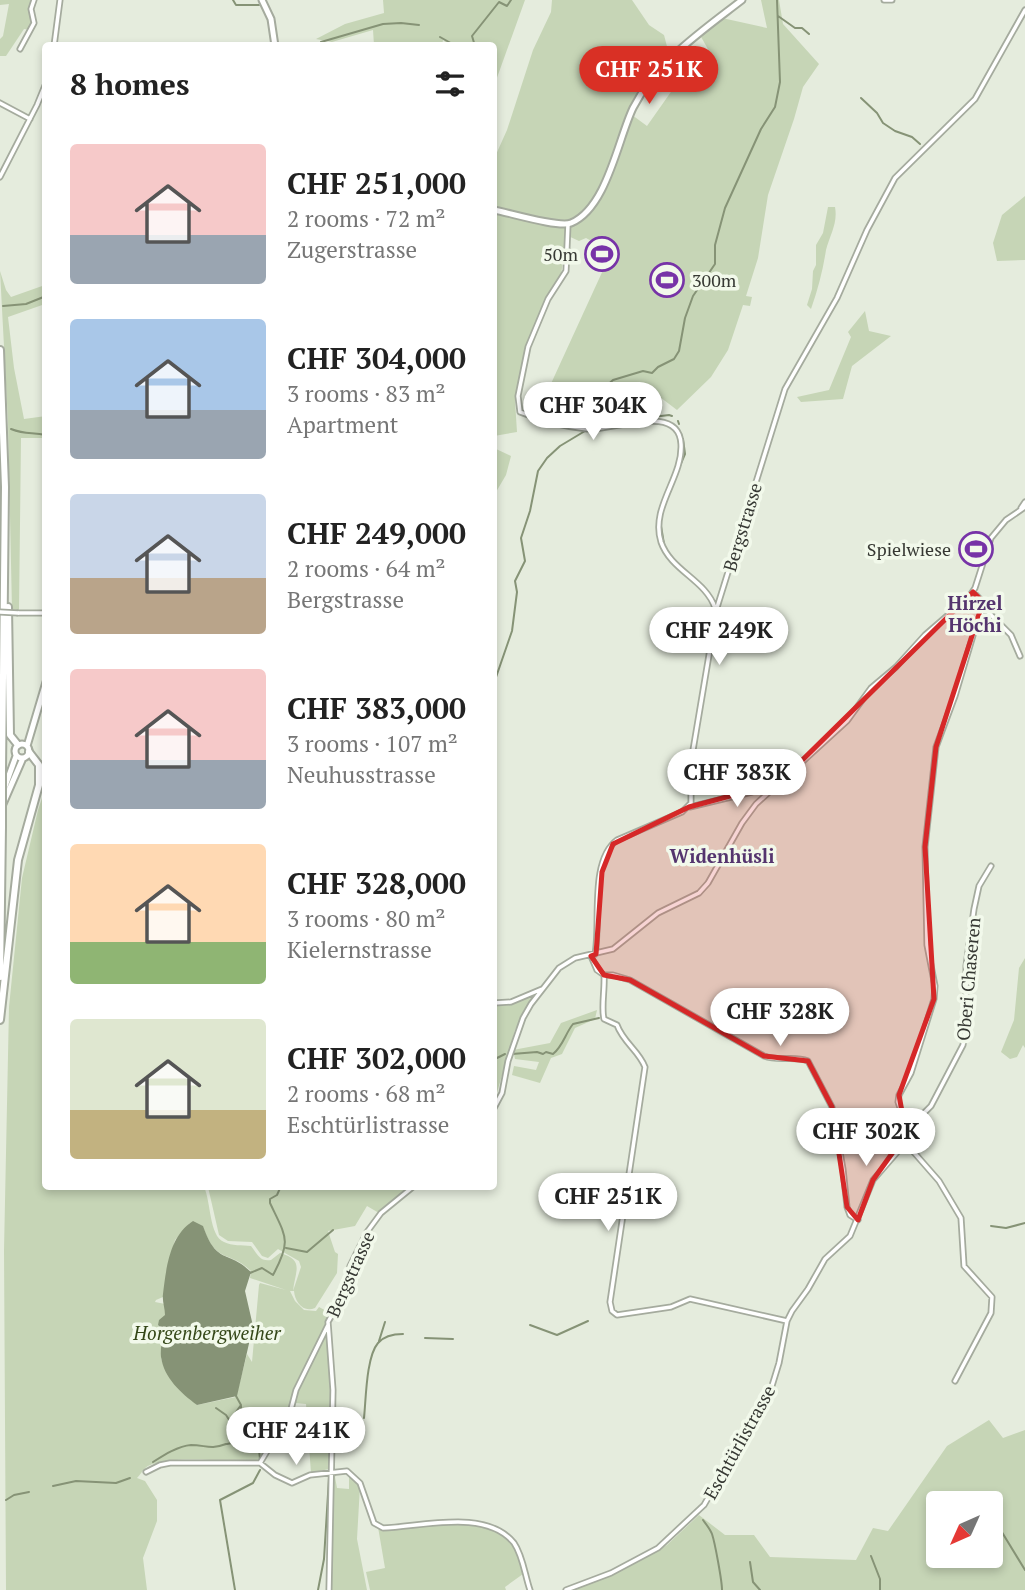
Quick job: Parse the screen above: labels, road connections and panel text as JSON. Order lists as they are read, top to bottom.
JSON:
{
  "streets": {
    "street": ["Bergstrasse", "Oberi Chaseren", "Eschtürlistrasse"]
  },
  "crossings": [
    ["Oberi Chaseren", "Eschtürlistrasse"]
  ],
  "districts": ["Hirzel Höchi", "Widenhüsli"],
  "water": ["Horgenbergweiher"],
  "places": {
    "sports": ["50m", "300m", "Spielwiese"]
  },
  "north": "bottom left",
  "page": {
    "heading": "8 homes",
    "price": [
      "CHF 251K",
      "CHF 304K",
      "CHF 249K",
      "CHF 383K",
      "CHF 328K",
      "CHF 302K",
      "CHF 251K",
      "CHF 241K"
    ],
    "list": [
      {
        "name": "CHF 251,000",
        "note": "2 rooms · 72 m² · Zugerstrasse"
      },
      {
        "name": "CHF 304,000",
        "note": "3 rooms · 83 m² · Apartment"
      },
      {
        "name": "CHF 249,000",
        "note": "2 rooms · 64 m² · Bergstrasse"
      },
      {
        "name": "CHF 383,000",
        "note": "3 rooms · 107 m² · Neuhusstrasse"
      },
      {
        "name": "CHF 328,000",
        "note": "3 rooms · 80 m² · Kielernstrasse"
      },
      {
        "name": "CHF 302,000",
        "note": "2 rooms · 68 m² · Eschtürlistrasse"
      }
    ]
  }
}
